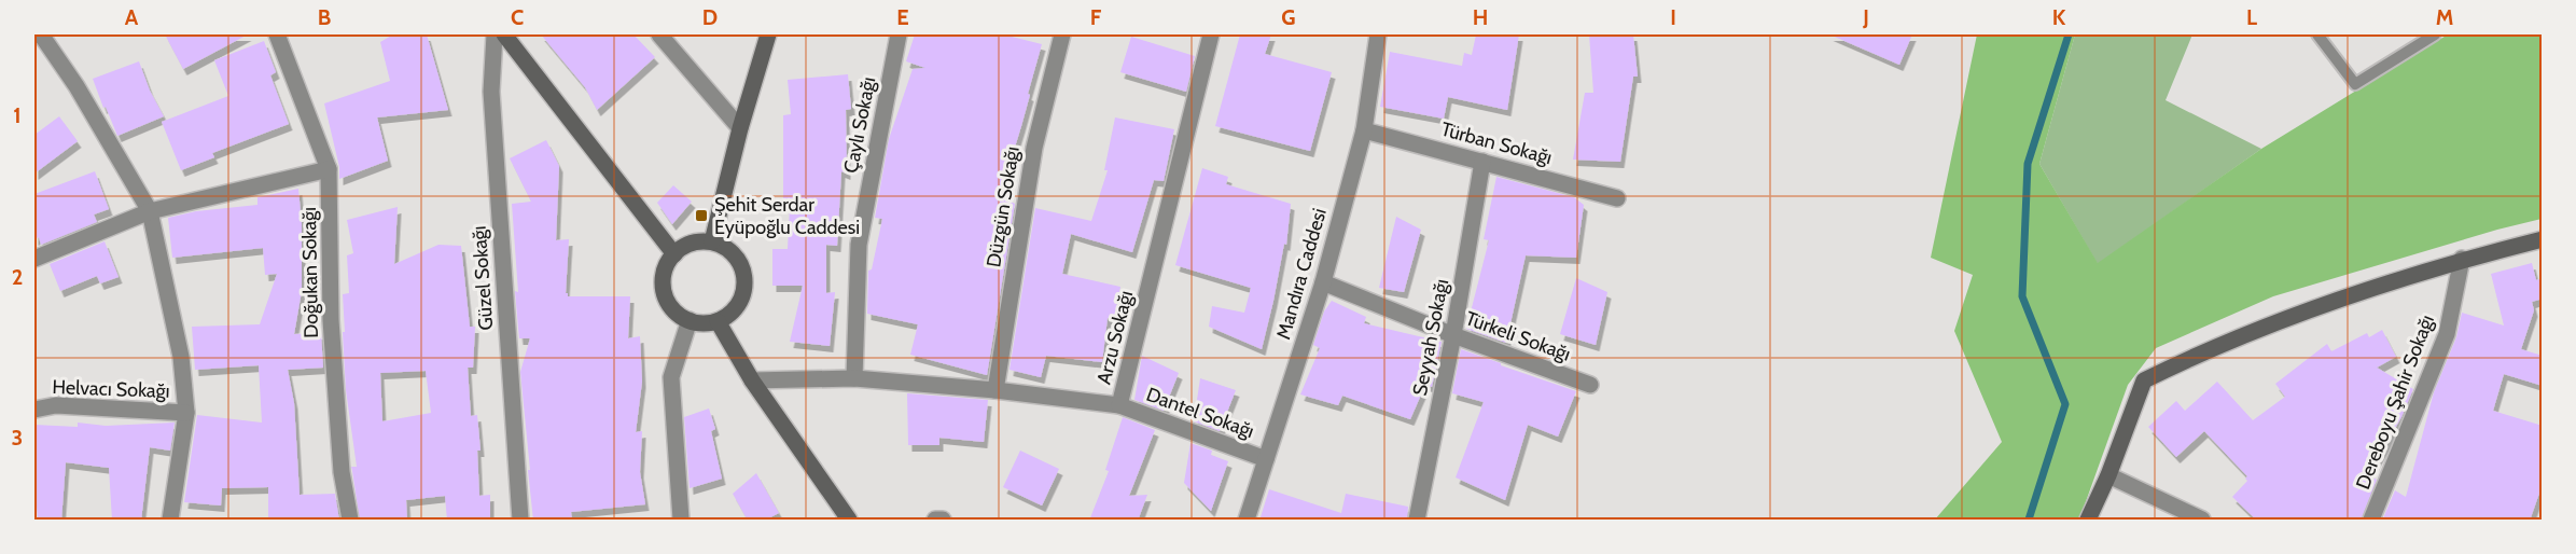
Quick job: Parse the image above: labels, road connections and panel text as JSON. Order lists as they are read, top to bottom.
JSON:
{
  "streets": {
    "street": [
      "Çaylı Sokağı",
      "Türban Sokağı",
      "Düzgün Sokağı",
      "Doğukan Sokağı",
      "Mandıra Caddesi",
      "Güzel Sokağı",
      "Türkeli Sokağı",
      "Arzu Sokağı",
      "Seyyah Sokağı",
      "Helvacı Sokağı",
      "Dereboyu Şahir Sokağı",
      "Dantel Sokağı"
    ]
  },
  "crossings": [
    ["Çaylı Sokağı", "Arzu Sokağı"],
    ["Türban Sokağı", "Mandıra Caddesi"],
    ["Türban Sokağı", "Seyyah Sokağı"],
    ["Düzgün Sokağı", "Arzu Sokağı"],
    ["Mandıra Caddesi", "Türkeli Sokağı"],
    ["Mandıra Caddesi", "Dantel Sokağı"],
    ["Türkeli Sokağı", "Seyyah Sokağı"],
    ["Arzu Sokağı", "Dantel Sokağı"]
  ],
  "places": {
    "transit": ["Şehit Serdar Eyüpoğlu Caddesi"]
  },
  "grid": {
    "columns": [
      "A",
      "B",
      "C",
      "D",
      "E",
      "F",
      "G",
      "H",
      "I",
      "J",
      "K",
      "L",
      "M"
    ],
    "rows": ["1", "2", "3"]
  }
}
